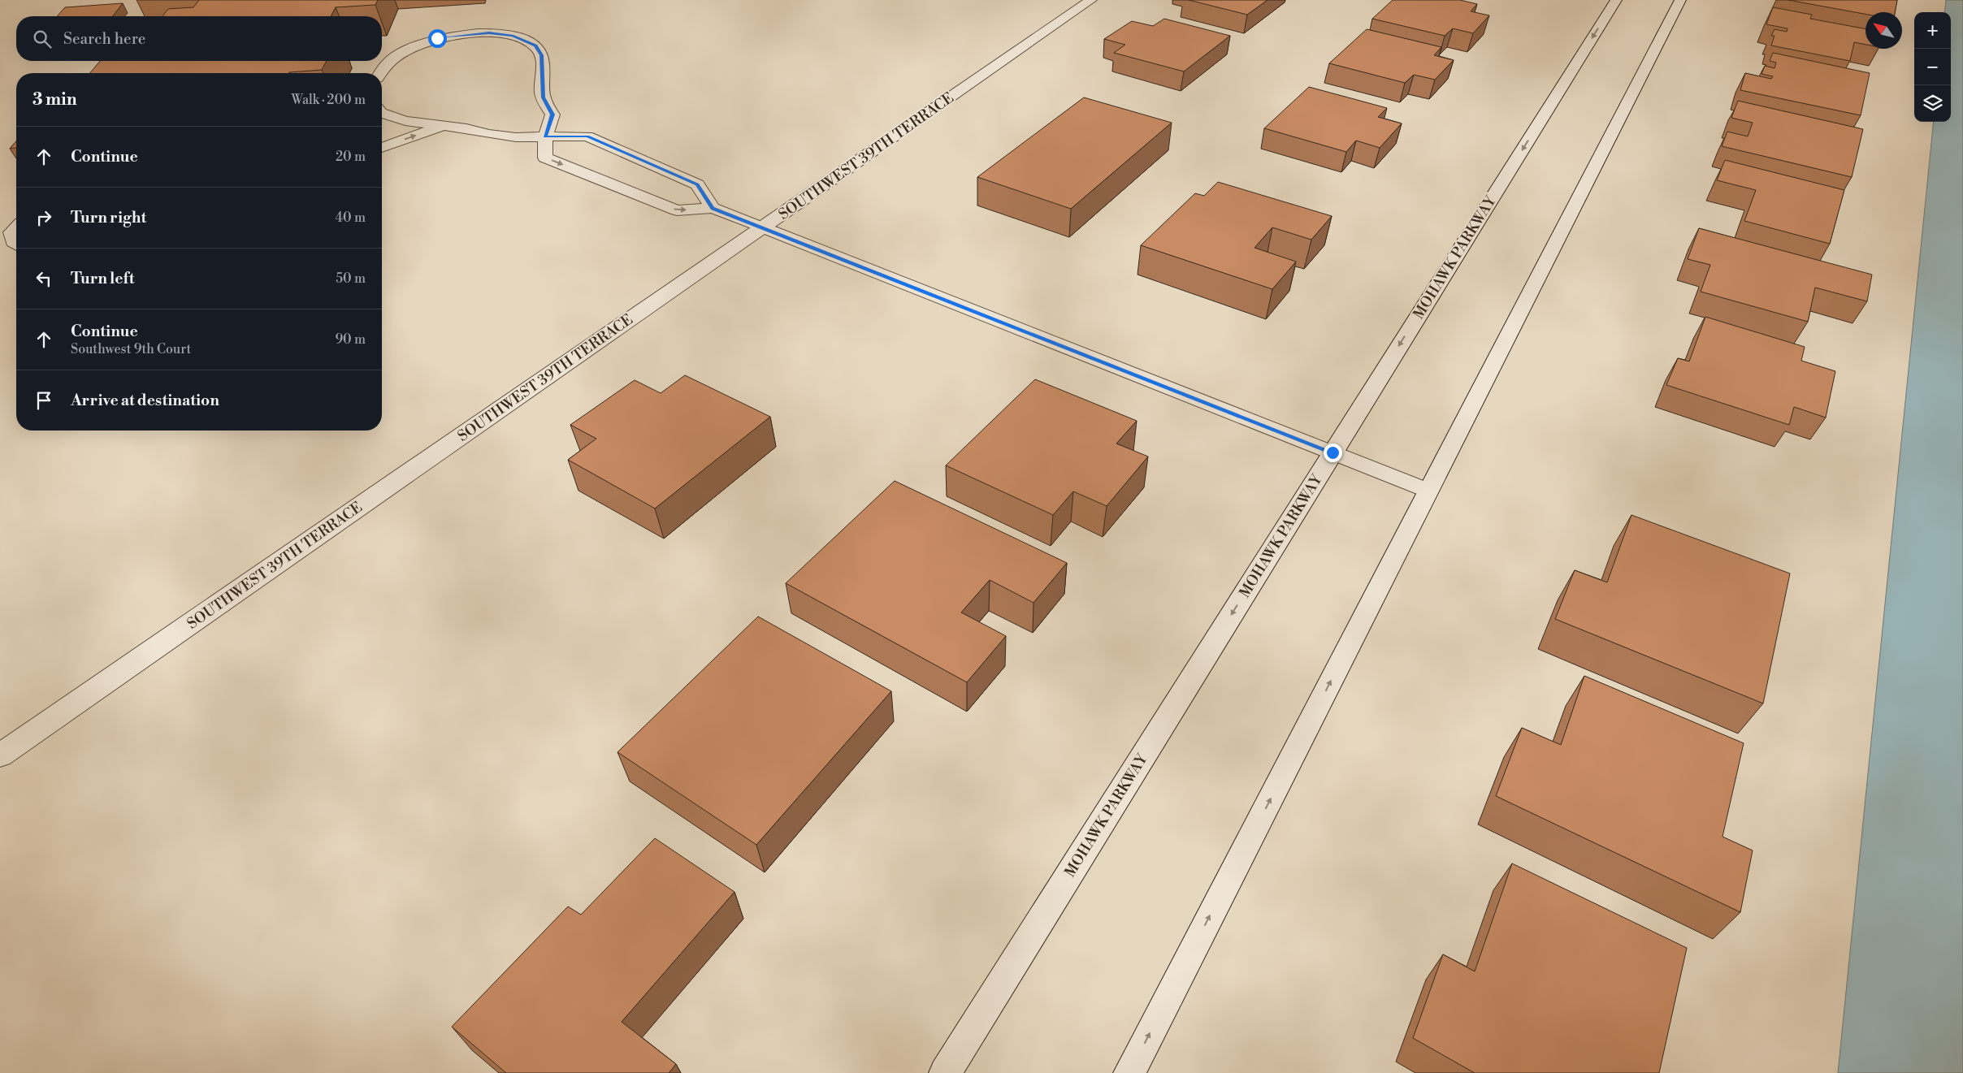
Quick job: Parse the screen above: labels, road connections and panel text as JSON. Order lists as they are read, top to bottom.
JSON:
{
  "streets": {
    "street": ["SOUTHWEST 39TH TERRACE", "MOHAWK PARKWAY"]
  },
  "north": "top left",
  "page": {
    "map_buttons": ["+", "−"],
    "search": "Search here",
    "heading": ["3 min", "Walk · 200 m"],
    "list": [
      ["Continue", "20 m"],
      ["Turn right", "40 m"],
      ["Turn left", "50 m"],
      ["Continue", "Southwest 9th Court", "90 m"],
      "Arrive at destination"
    ]
  }
}
